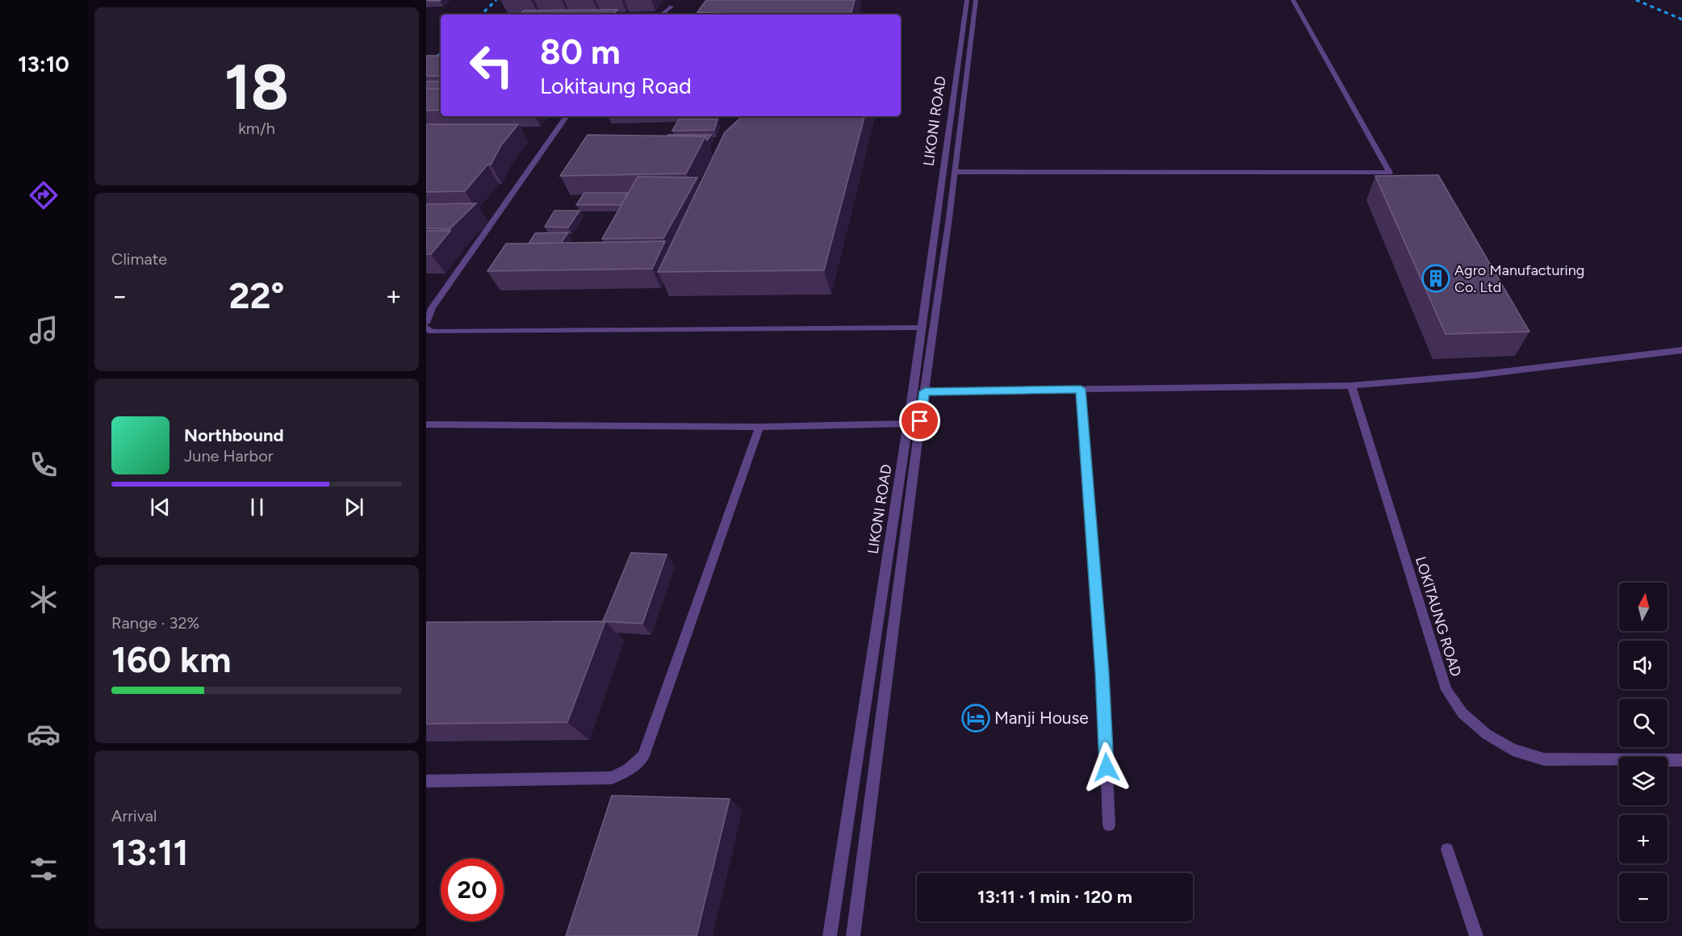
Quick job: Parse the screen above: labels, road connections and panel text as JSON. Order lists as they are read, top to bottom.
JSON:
{
  "streets": {
    "street": ["LIKONI ROAD", "LOKITAUNG ROAD"]
  },
  "places": {
    "building": ["Agro Manufacturing Co. Ltd"],
    "hotel": ["Manji House"]
  },
  "north": "top",
  "page": {
    "tabs": "13:10",
    "tile": [
      ["18", "km/h"],
      "Climate",
      ["Range · 32%", "160 km"],
      ["Arrival", "13:11"]
    ],
    "turn": ["80 m", "Lokitaung Road"],
    "heat": ["−", "22°", "+"],
    "song": ["Northbound", "June Harbor"],
    "map_buttons": ["+", "−"],
    "limit": "20",
    "trip": "13:11 · 1 min · 120 m"
  }
}
